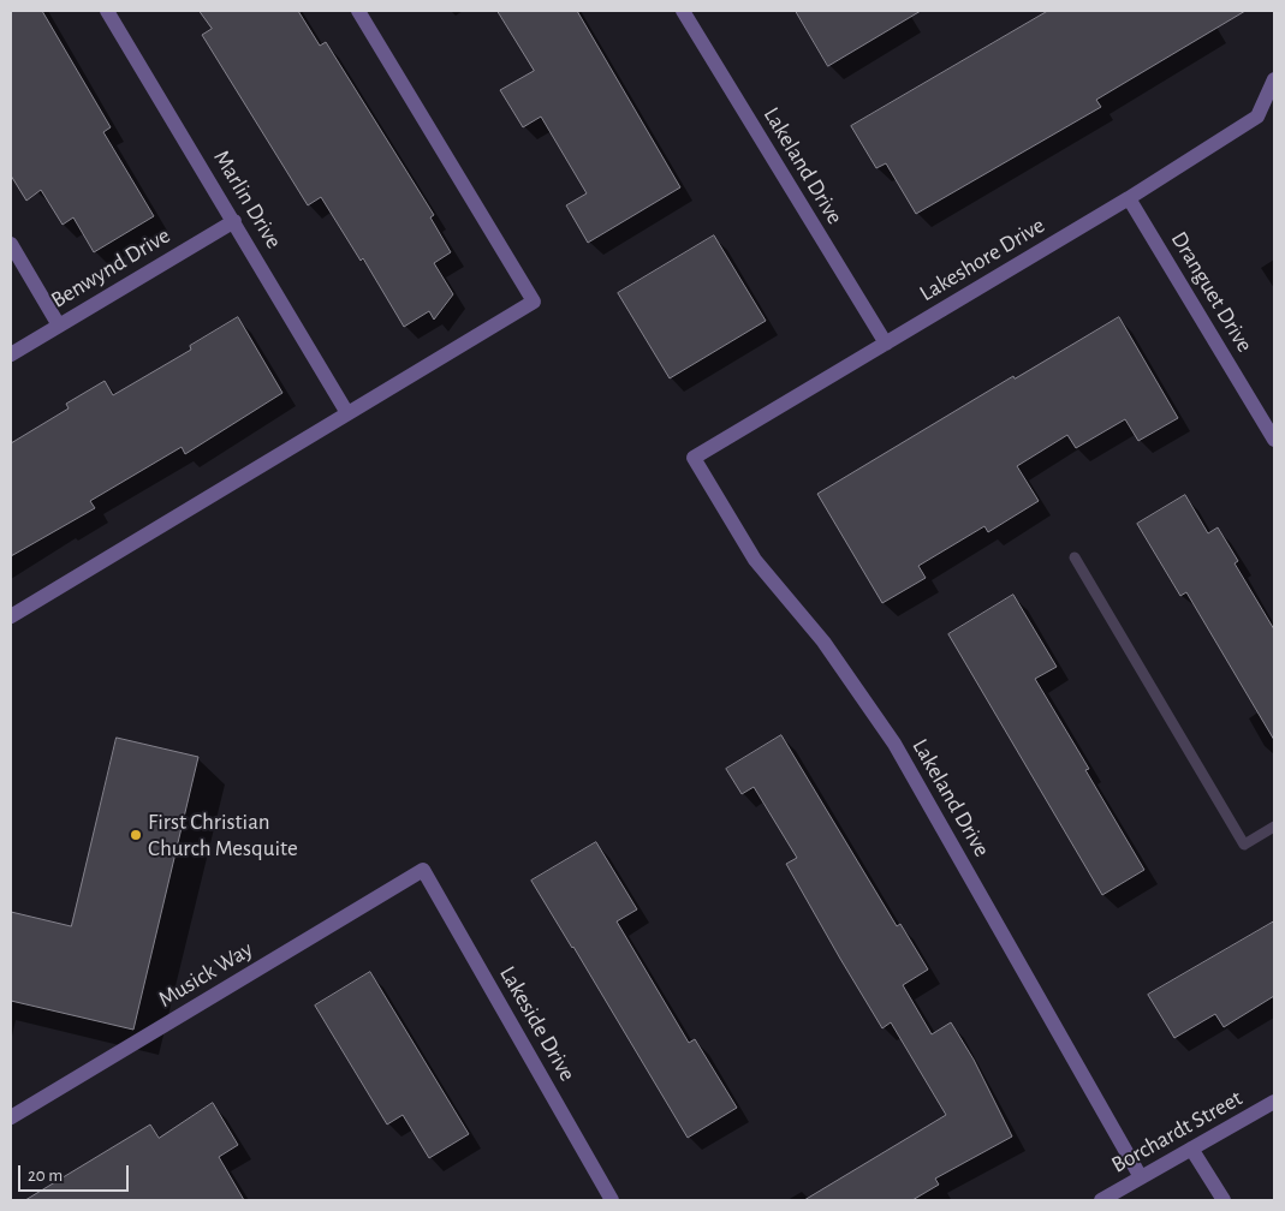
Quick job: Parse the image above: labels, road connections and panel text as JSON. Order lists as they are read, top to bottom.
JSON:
{
  "streets": {
    "street": [
      "Lakeland Drive",
      "Marlin Drive",
      "Lakeshore Drive",
      "Benwynd Drive",
      "Dranguet Drive",
      "Musick Way",
      "Lakeside Drive",
      "Borchardt Street"
    ]
  },
  "crossings": [
    ["Lakeland Drive", "Lakeshore Drive"],
    ["Lakeland Drive", "Borchardt Street"],
    ["Marlin Drive", "Benwynd Drive"],
    ["Lakeshore Drive", "Dranguet Drive"],
    ["Musick Way", "Lakeside Drive"]
  ],
  "places": ["First Christian Church Mesquite"],
  "scale_bar": "20 m"
}
